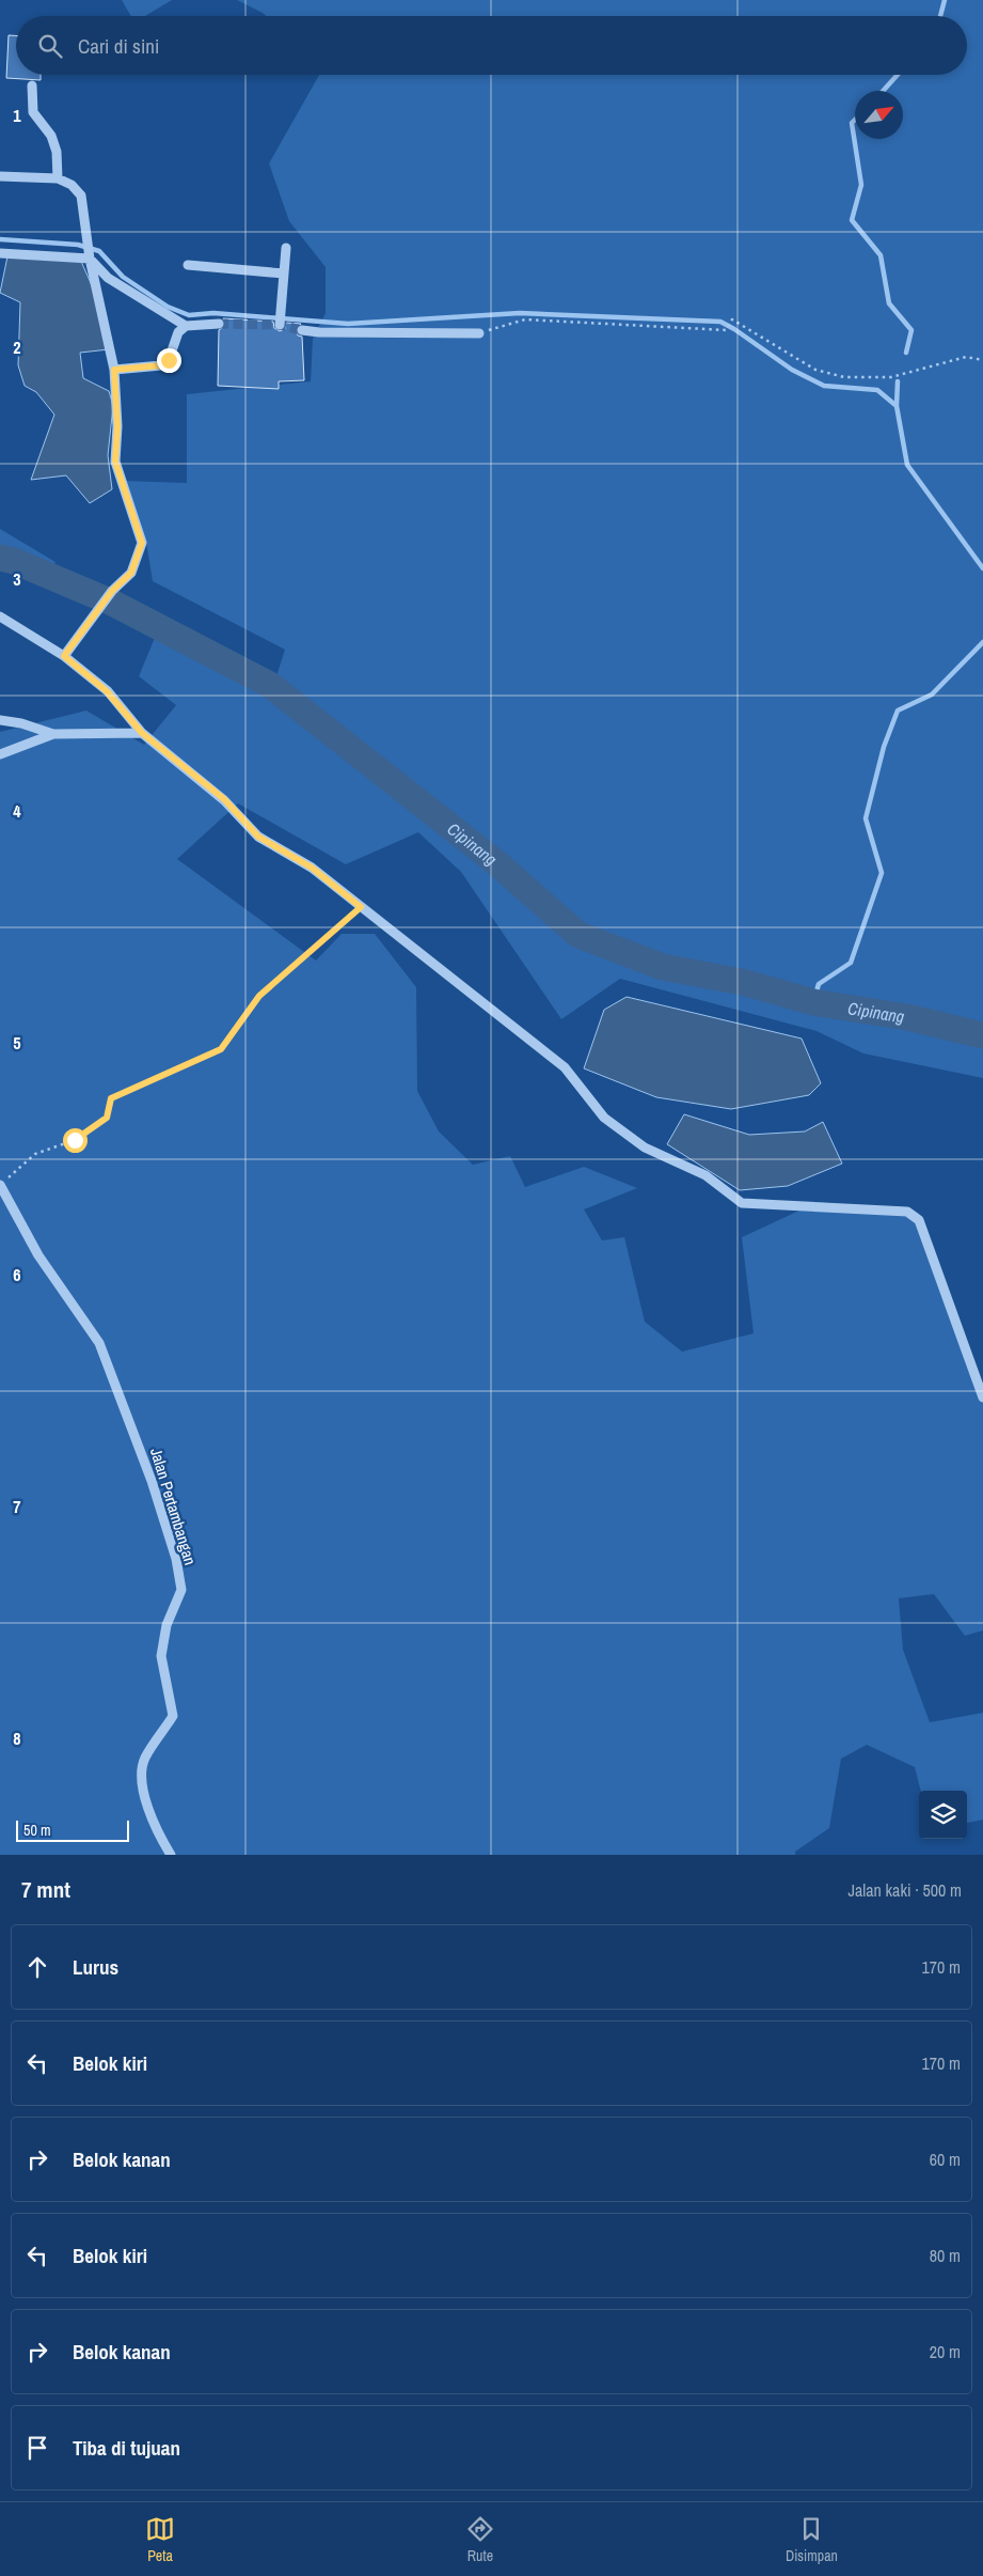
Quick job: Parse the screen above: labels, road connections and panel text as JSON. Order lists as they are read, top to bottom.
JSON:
{
  "streets": {
    "street": ["Jalan Pertambangan"]
  },
  "water": ["Cipinang"],
  "scale_bar": "50 m",
  "north": "top right",
  "page": {
    "search": "Cari di sini",
    "scale": "50 m",
    "heading": ["7 mnt", "Jalan kaki · 500 m"],
    "list": [
      ["Lurus", "170 m"],
      ["Belok kiri", "170 m"],
      ["Belok kanan", "60 m"],
      ["Belok kiri", "80 m"],
      ["Belok kanan", "20 m"],
      "Tiba di tujuan"
    ],
    "nav": ["Peta", "Rute", "Disimpan"]
  },
  "grid": {
    "rows": [
      "1",
      "2",
      "3",
      "4",
      "5",
      "6",
      "7",
      "8"
    ]
  }
}
